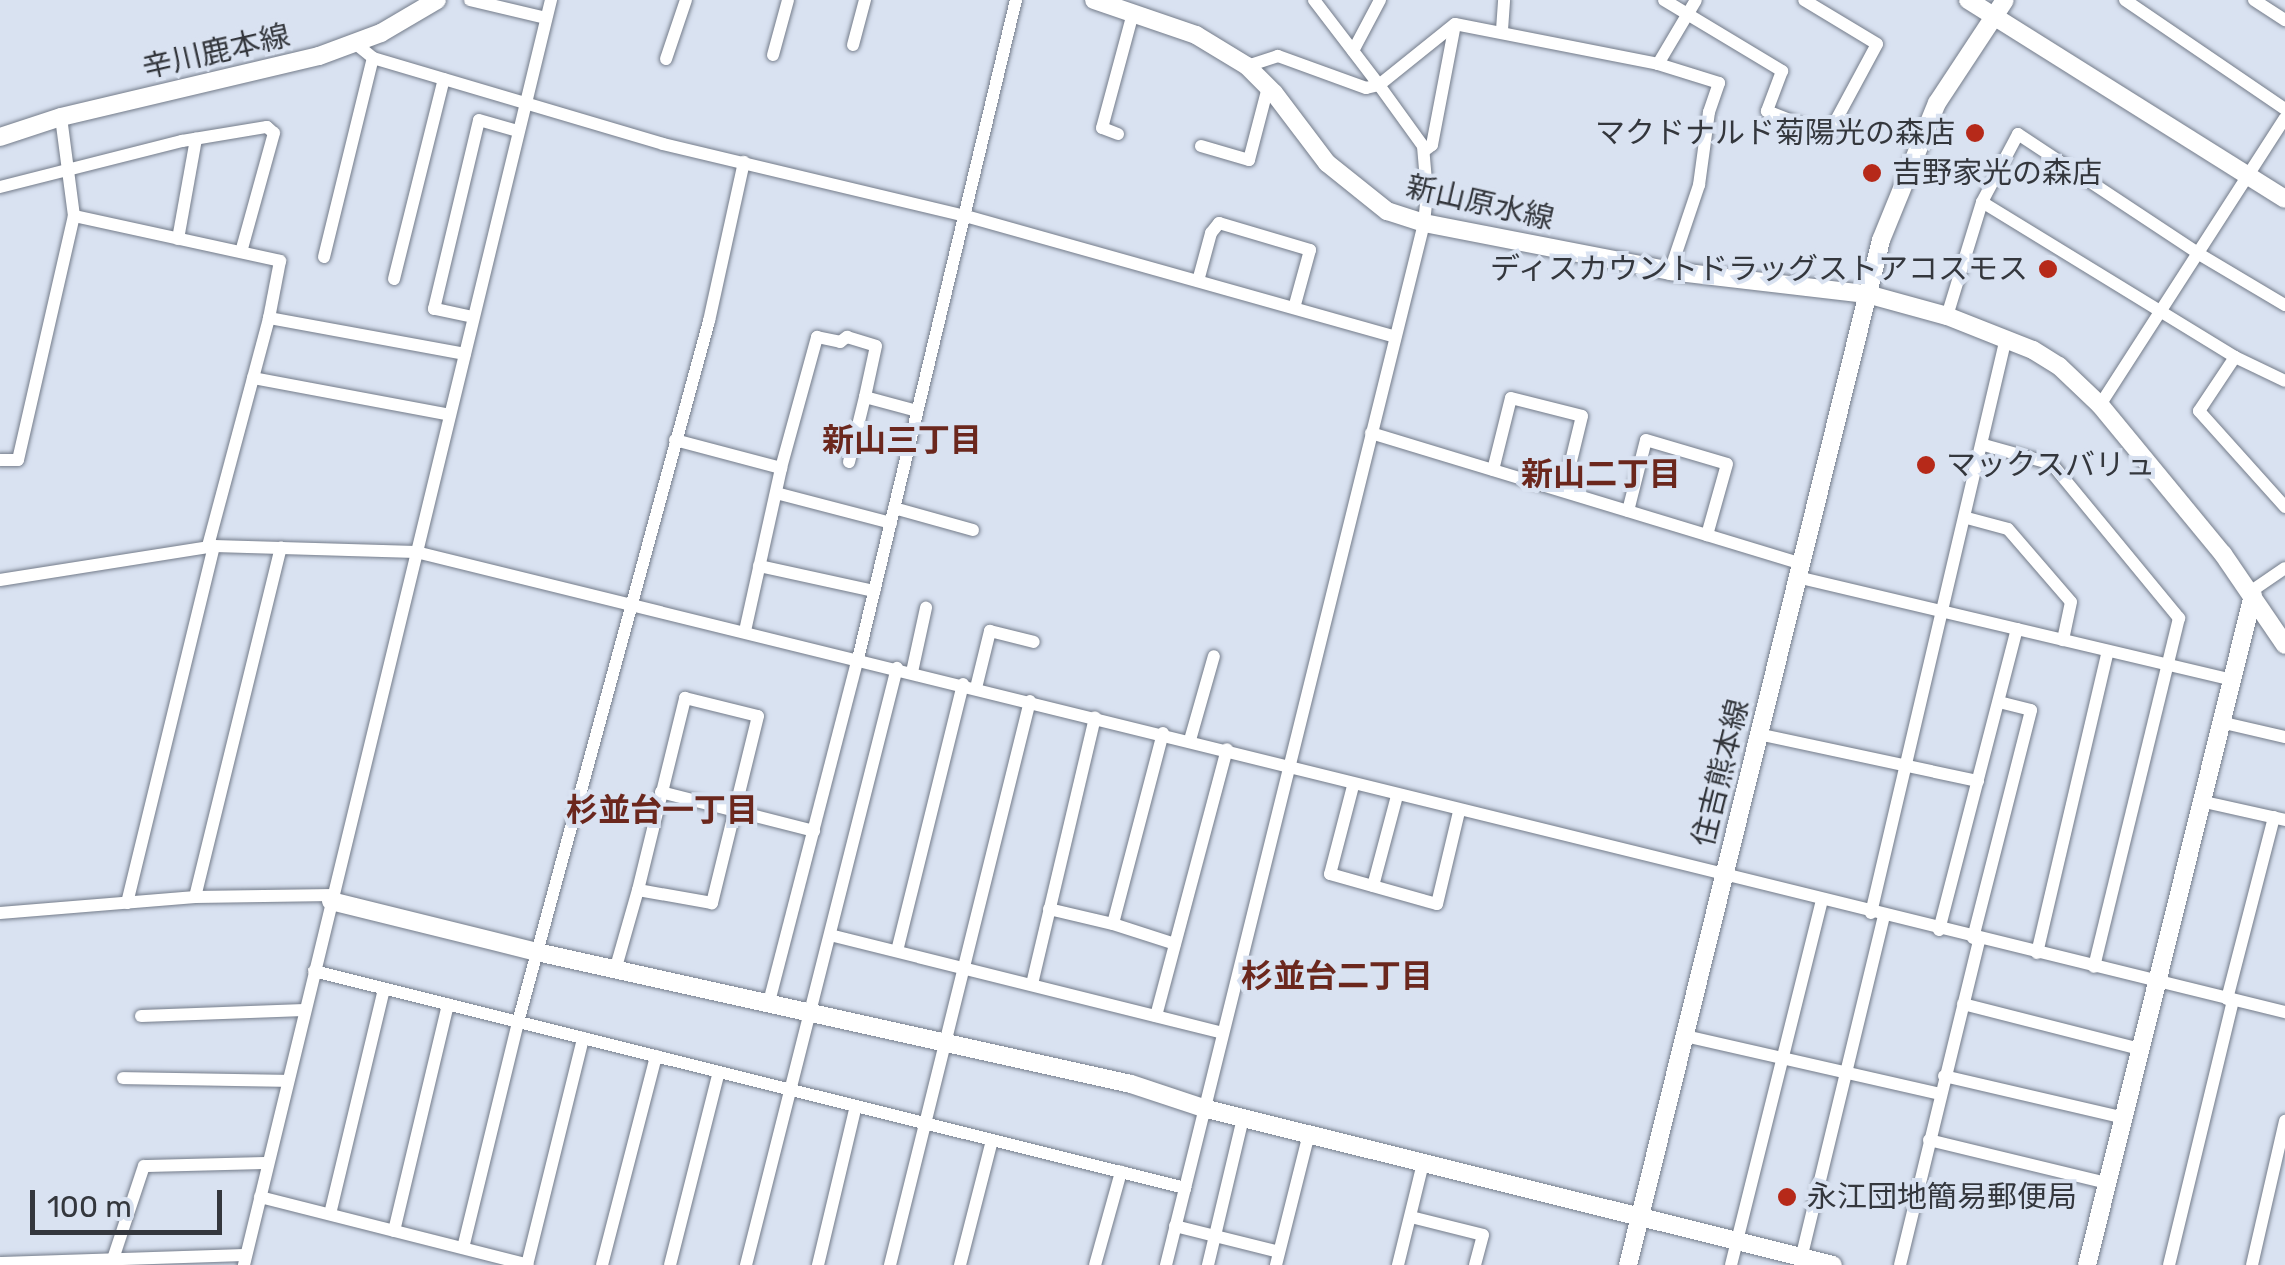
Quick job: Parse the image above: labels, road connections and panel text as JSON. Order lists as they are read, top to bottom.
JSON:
{
  "streets": {
    "main road": ["辛川鹿本線", "新山原水線", "住吉熊本線"]
  },
  "crossings": [
    ["新山原水線", "住吉熊本線"]
  ],
  "districts": [
    "新山三丁目",
    "新山二丁目",
    "杉並台一丁目",
    "杉並台二丁目"
  ],
  "places": [
    "マクドナルド菊陽光の森店",
    "吉野家光の森店",
    "ディスカウントドラッグストアコスモス",
    "マックスバリュ",
    "永江団地簡易郵便局"
  ],
  "scale_bar": "100 m"
}
